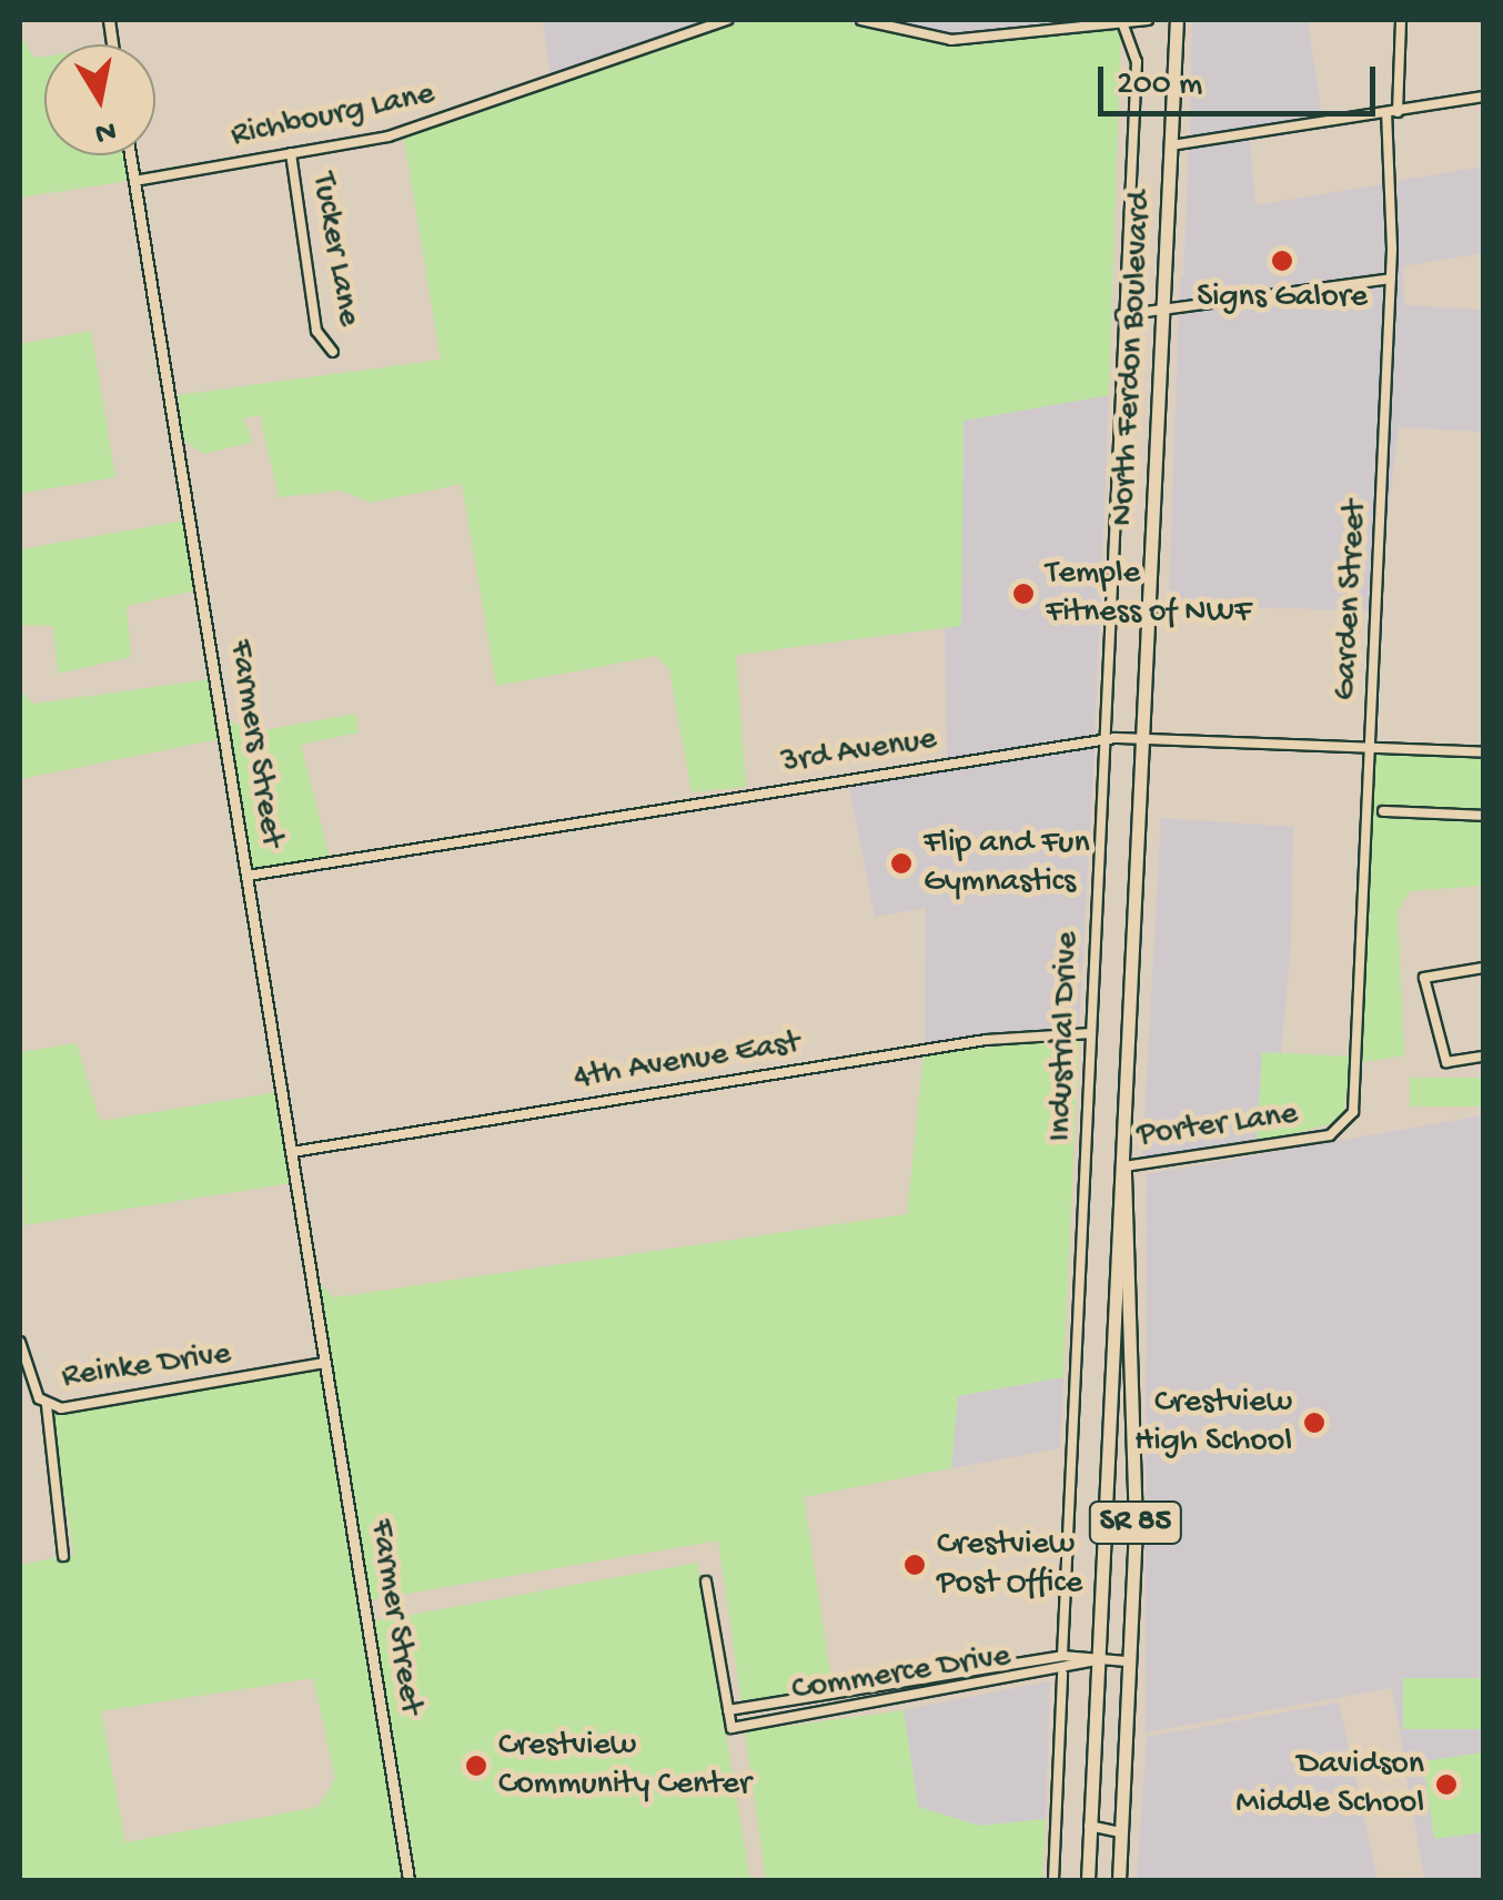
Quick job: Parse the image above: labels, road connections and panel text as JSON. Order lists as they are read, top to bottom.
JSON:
{
  "streets": {
    "main road": ["North Ferdon Boulevard", "SR 85"],
    "street": [
      "Richbourg Lane",
      "Tucker Lane",
      "Garden Street",
      "Farmers Street",
      "3rd Avenue",
      "Industrial Drive",
      "4th Avenue East",
      "Porter Lane",
      "Reinke Drive",
      "Farmer Street",
      "Commerce Drive"
    ]
  },
  "crossings": [
    ["Richbourg Lane", "Tucker Lane"],
    ["Richbourg Lane", "Farmers Street"],
    ["North Ferdon Boulevard", "3rd Avenue"],
    ["North Ferdon Boulevard", "Porter Lane"],
    ["North Ferdon Boulevard", "Commerce Drive"],
    ["Garden Street", "3rd Avenue"],
    ["Garden Street", "Porter Lane"],
    ["Farmers Street", "3rd Avenue"],
    ["Farmers Street", "4th Avenue East"],
    ["Farmers Street", "Reinke Drive"],
    ["Farmers Street", "Farmer Street"],
    ["3rd Avenue", "Industrial Drive"],
    ["Industrial Drive", "4th Avenue East"],
    ["Industrial Drive", "Commerce Drive"],
    ["Reinke Drive", "Farmer Street"]
  ],
  "places": [
    "Signs Galore",
    "Temple Fitness of NWF",
    "Flip and Fun Gymnastics",
    "Crestview High School",
    "Crestview Post Office",
    "Crestview Community Center",
    "Davidson Middle School"
  ],
  "scale_bar": "200 m",
  "north": "bottom"
}
